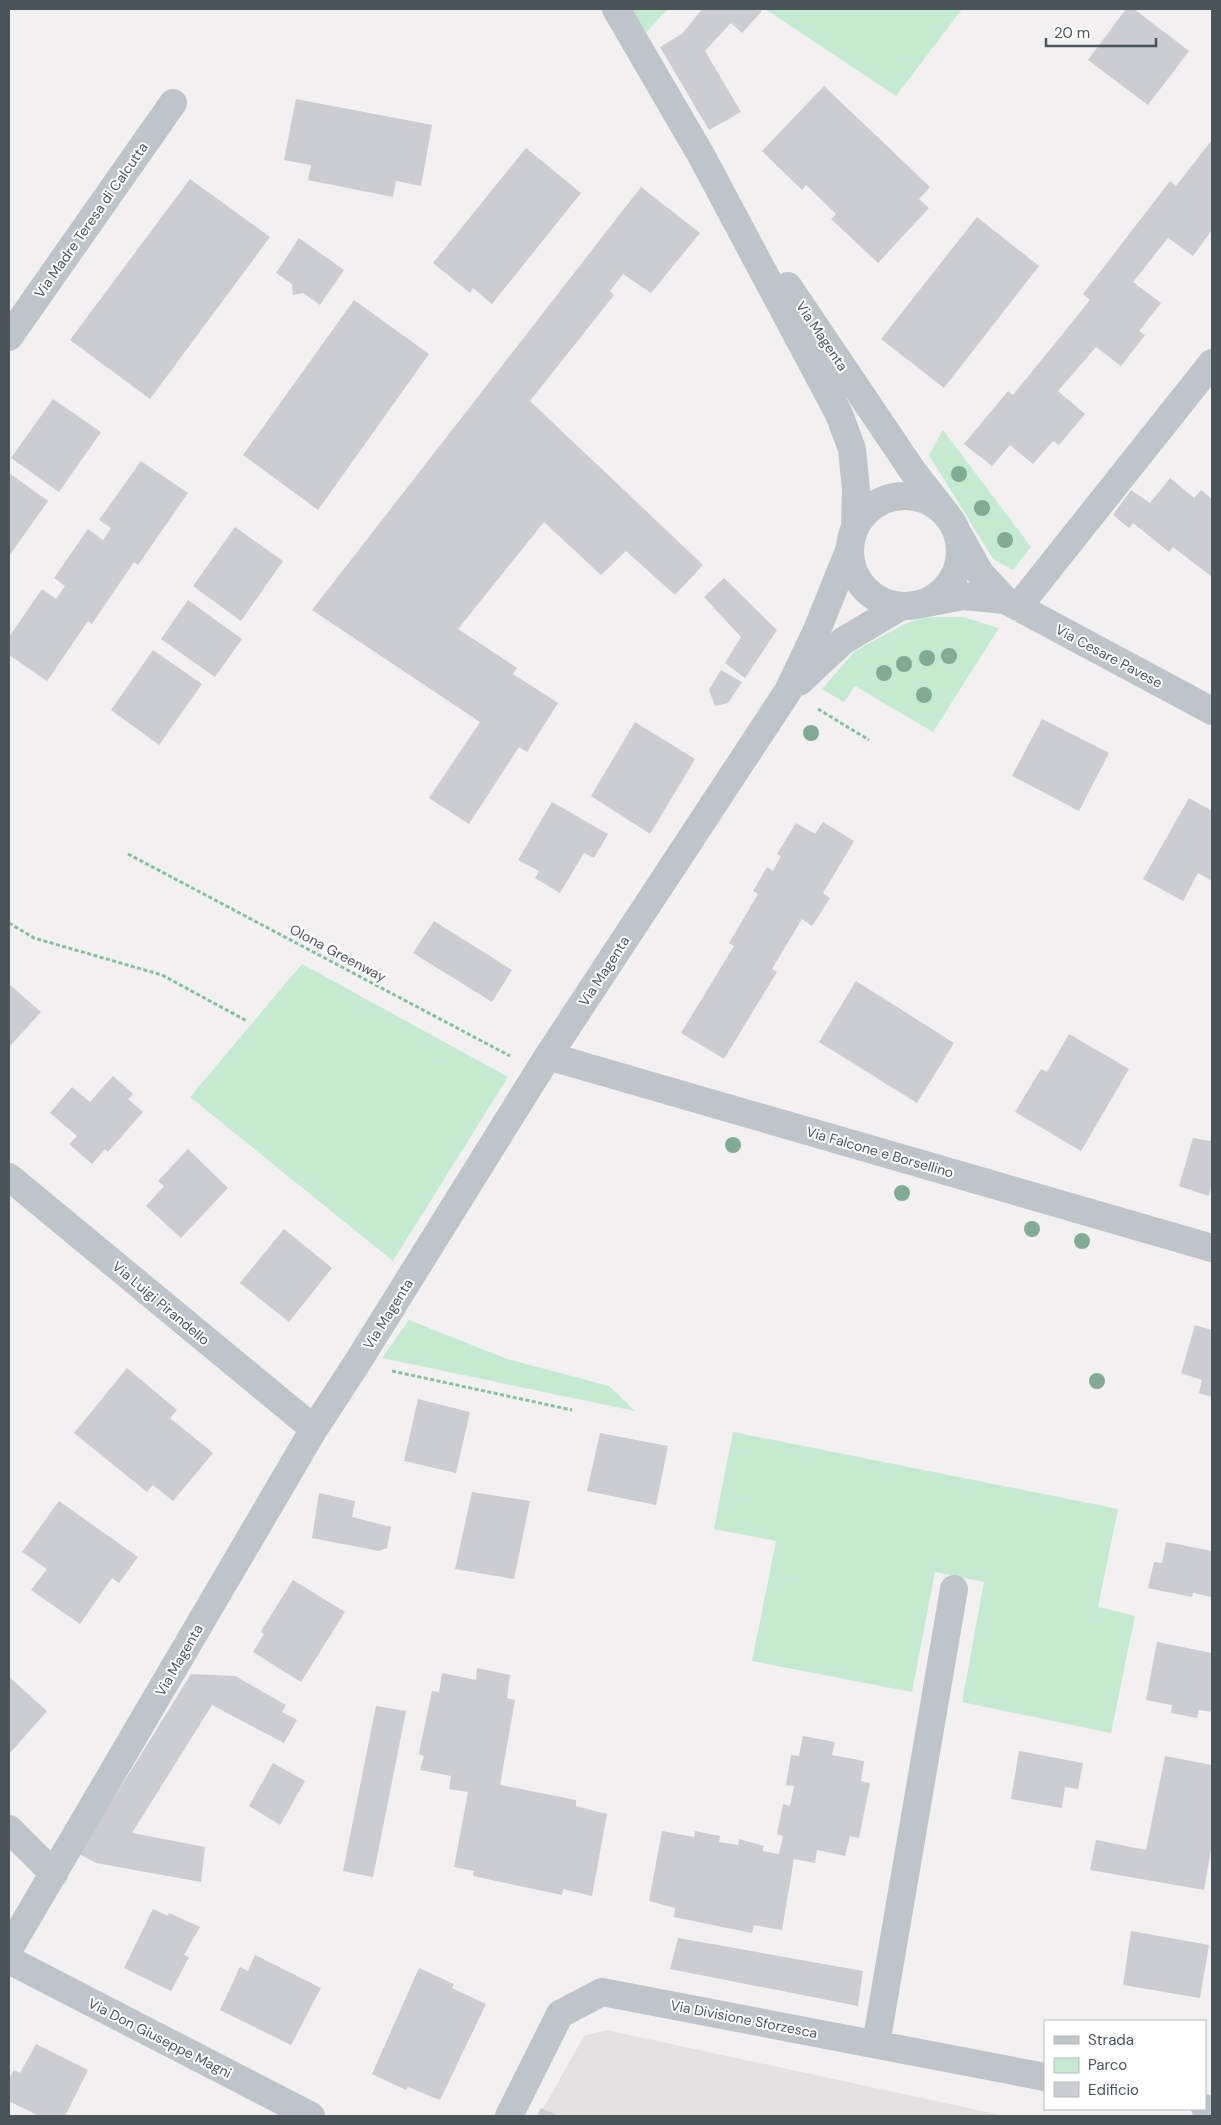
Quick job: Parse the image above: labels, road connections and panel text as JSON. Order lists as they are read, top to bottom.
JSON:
{
  "streets": {
    "street": [
      "Via Madre Teresa di Calcutta",
      "Via Magenta",
      "Via Cesare Pavese",
      "Via Falcone e Borsellino",
      "Via Luigi Pirandello",
      "Via Divisione Sforzesca",
      "Via Don Giuseppe Magni"
    ],
    "path": ["Olona Greenway"]
  },
  "crossings": [
    ["Via Magenta", "Via Cesare Pavese"],
    ["Via Magenta", "Olona Greenway"],
    ["Via Magenta", "Via Falcone e Borsellino"],
    ["Via Magenta", "Via Luigi Pirandello"],
    ["Olona Greenway", "Via Falcone e Borsellino"]
  ],
  "legend": ["Strada", "Parco", "Edificio"],
  "scale_bar": "20 m"
}
